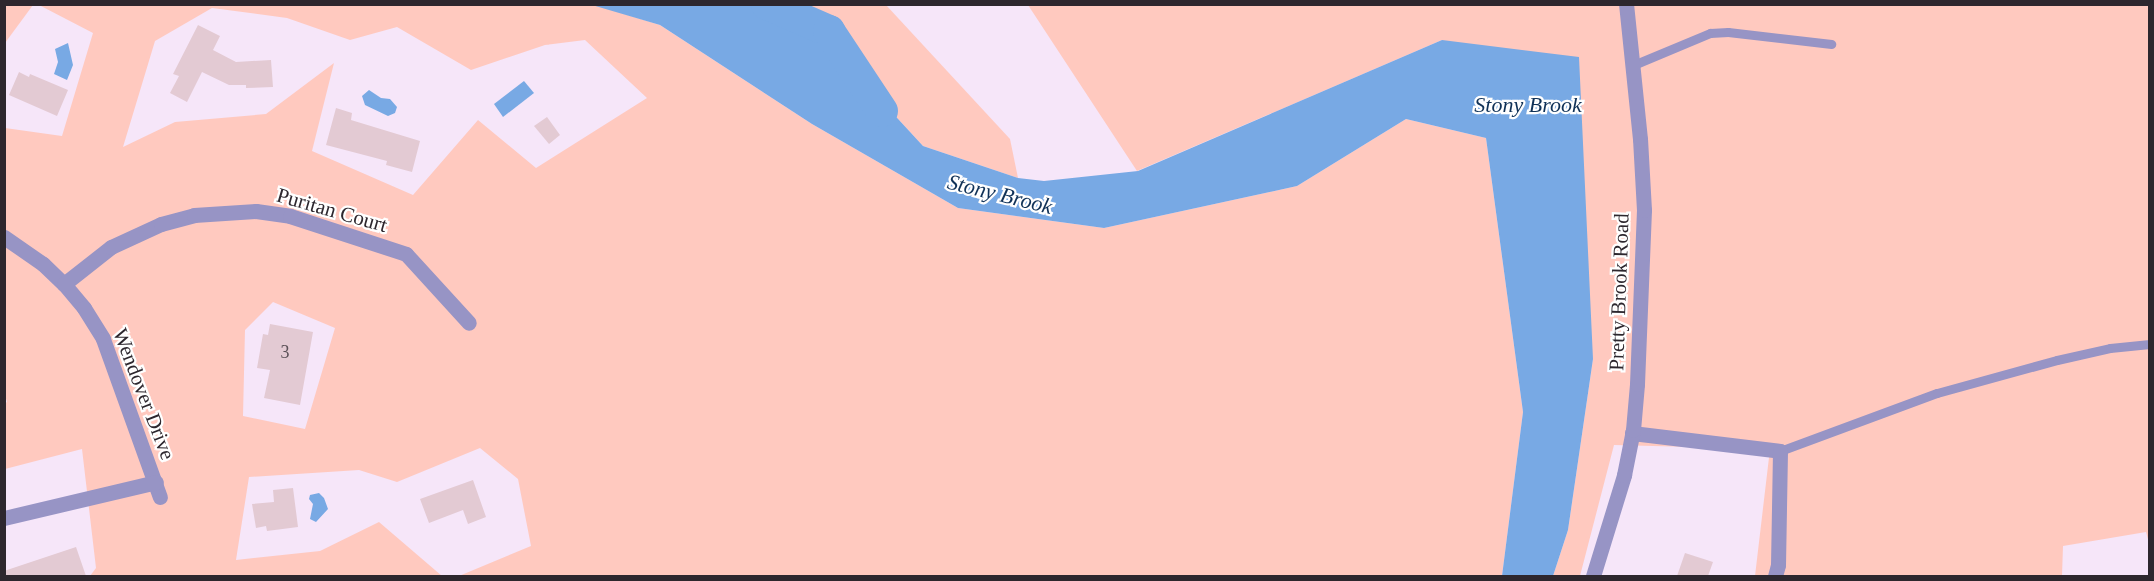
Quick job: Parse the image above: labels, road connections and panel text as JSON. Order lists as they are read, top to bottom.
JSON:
{
  "streets": {
    "street": ["Puritan Court", "Pretty Brook Road", "Wendover Drive"]
  },
  "crossings": [
    ["Puritan Court", "Wendover Drive"]
  ],
  "water": ["Stony Brook"],
  "house_numbers": ["3"]
}
